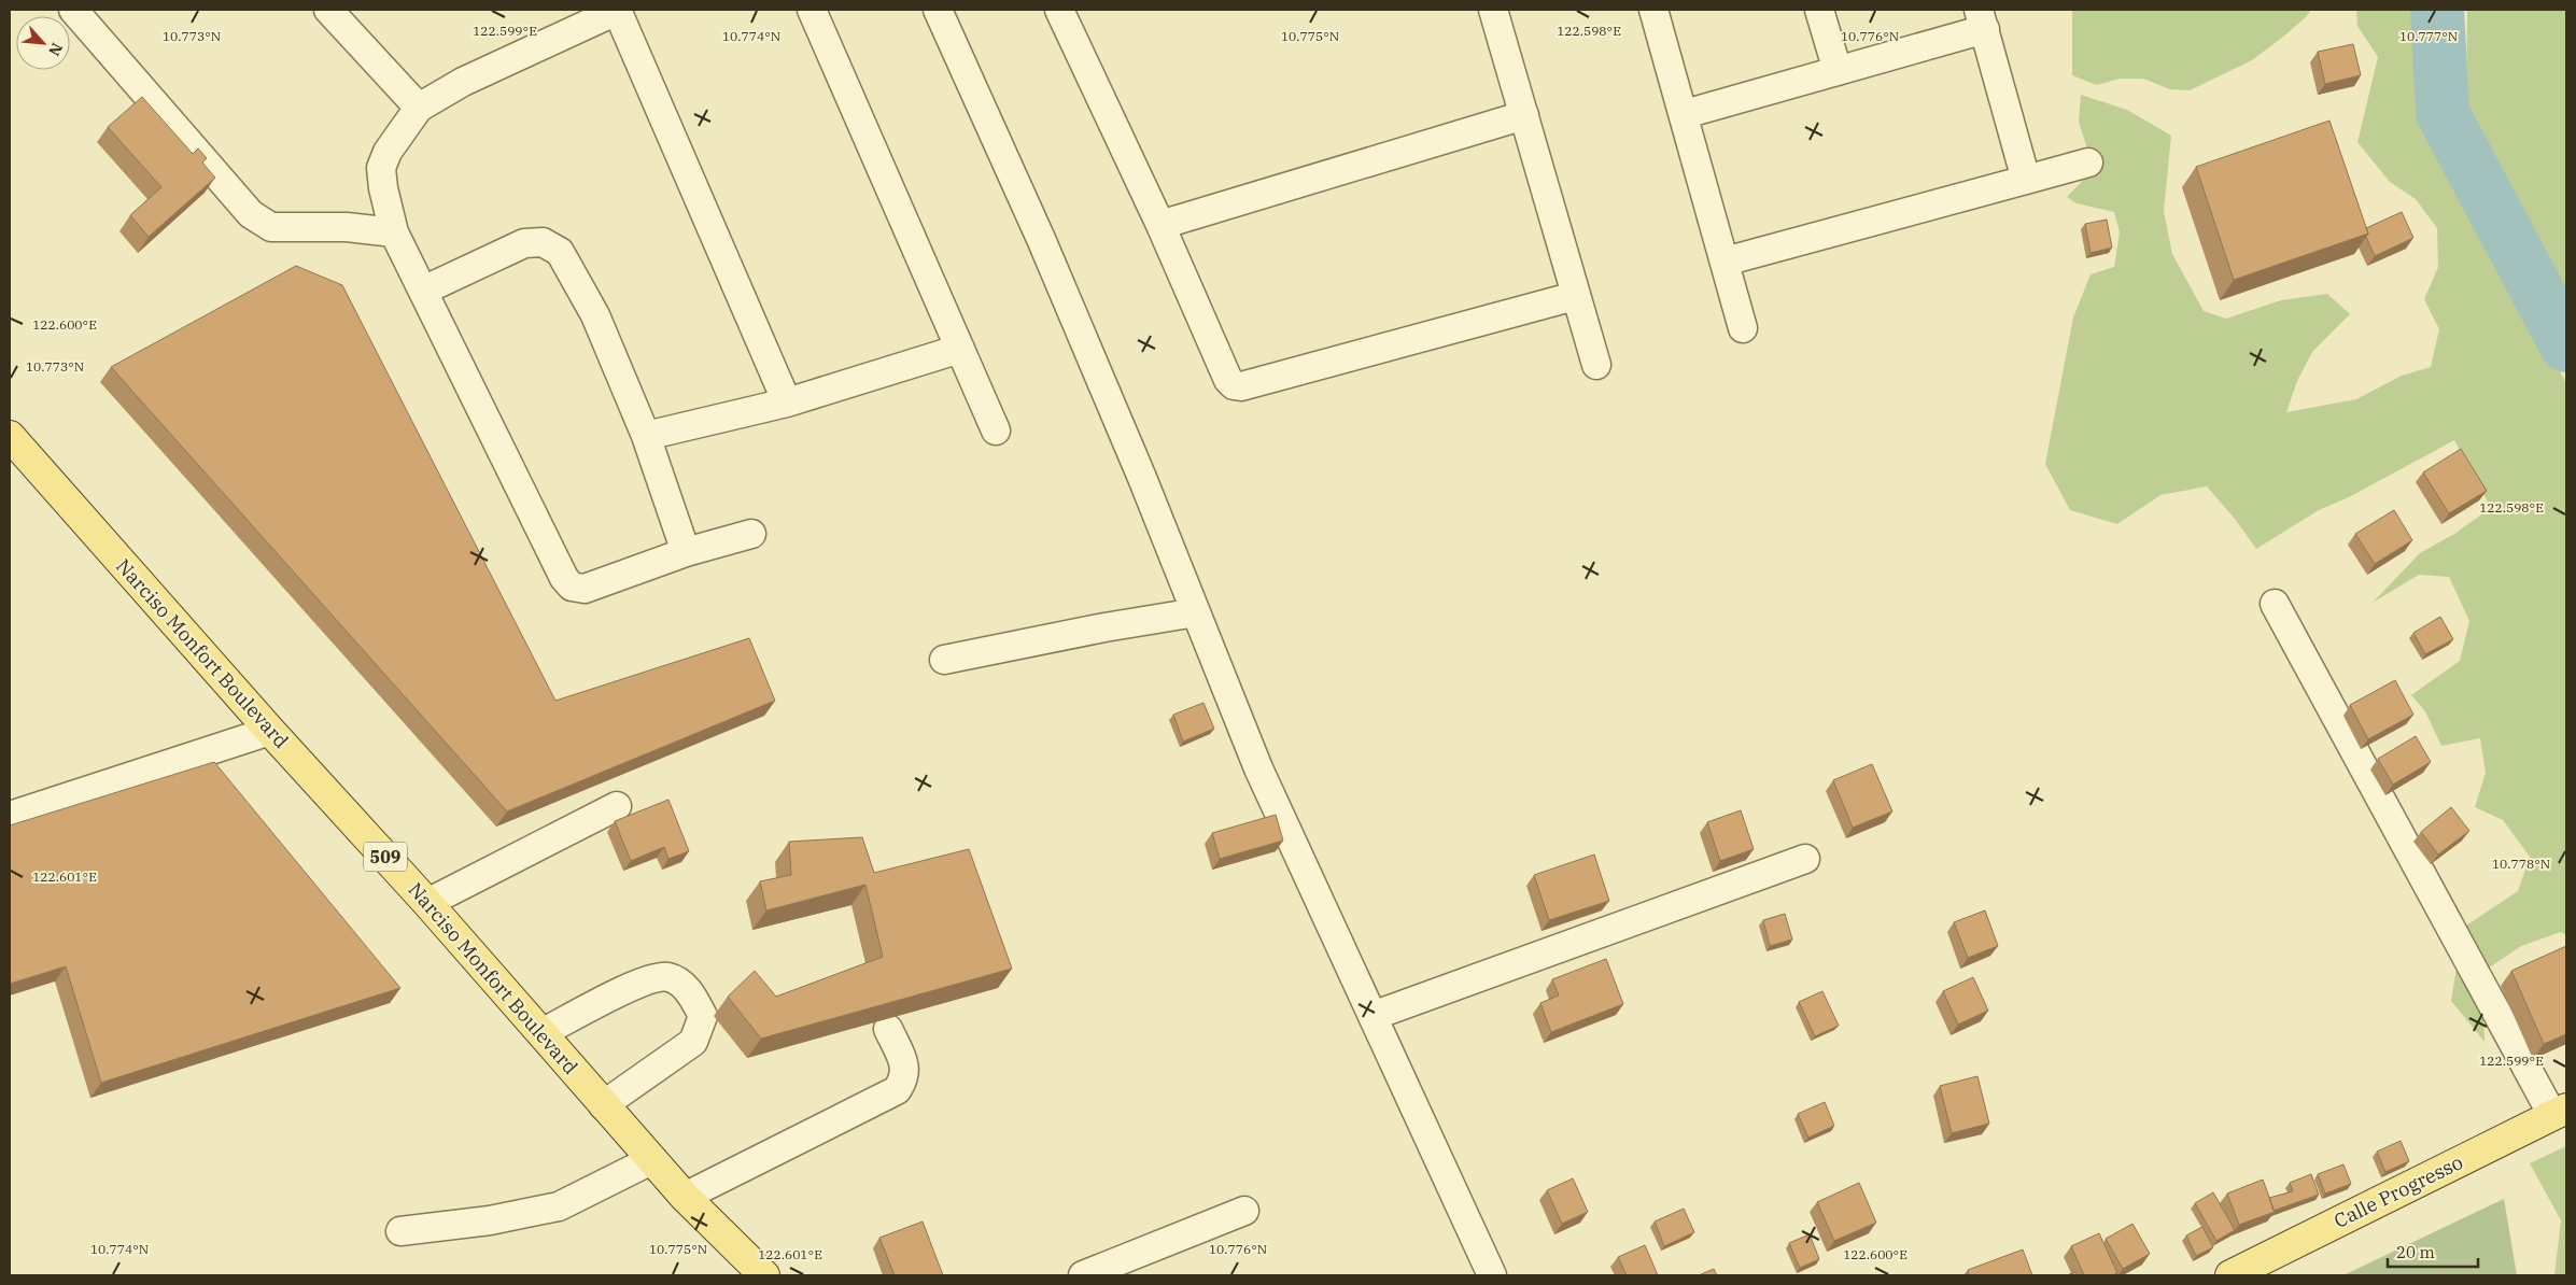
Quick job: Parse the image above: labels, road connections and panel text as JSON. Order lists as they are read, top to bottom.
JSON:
{
  "streets": {
    "main road": ["Narciso Monfort Boulevard", "509", "Calle Progresso"]
  },
  "scale_bar": "20 m",
  "north": "bottom right",
  "coordinates": [
    "122.599°E",
    "122.598°E",
    "10.773°N",
    "10.774°N",
    "10.775°N",
    "10.776°N",
    "10.777°N",
    "122.600°E",
    "10.778°N",
    "122.601°E"
  ]
}
